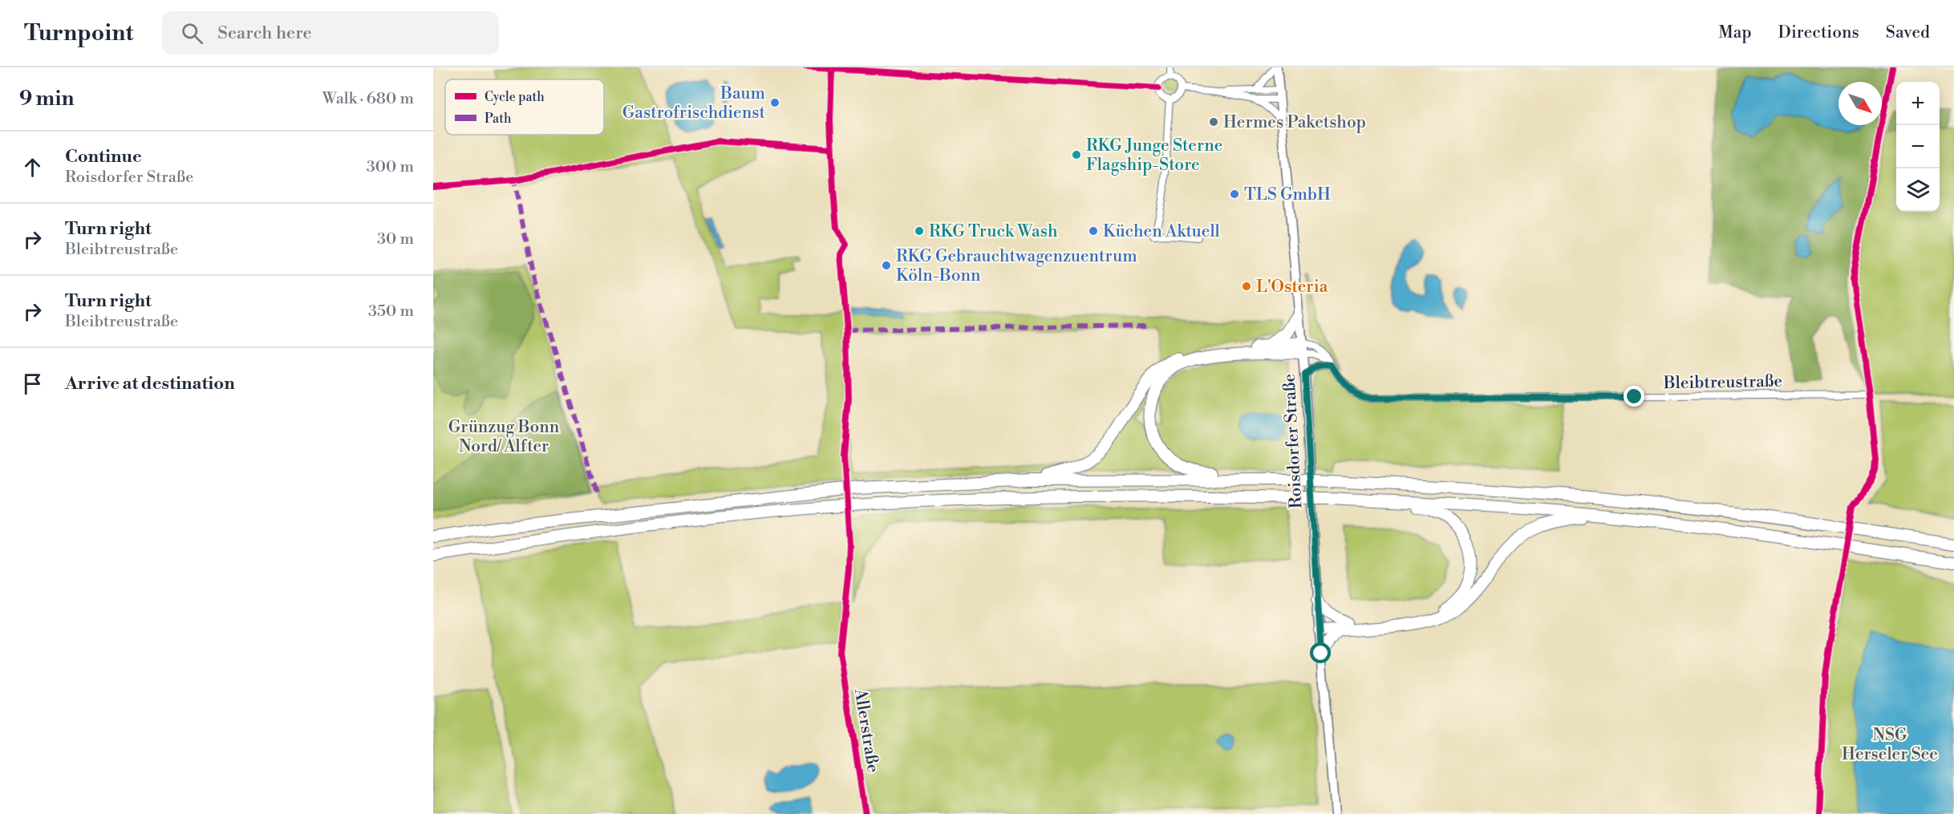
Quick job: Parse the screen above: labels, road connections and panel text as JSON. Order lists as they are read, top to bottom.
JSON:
{
  "streets": {
    "main road": ["Roisdorfer Straße"],
    "street": ["Bleibtreustraße", "Allerstraße"]
  },
  "crossings": [
    ["Bleibtreustraße", "Roisdorfer Straße"]
  ],
  "parks": ["Grünzug Bonn Nord/ Alfter", "NSG Herseler See"],
  "places": [
    "Baum Gastrofrischdienst",
    "Hermes Paketshop",
    "RKG Junge Sterne Flagship-Store",
    "TLS GmbH",
    "RKG Truck Wash",
    "Küchen Aktuell",
    "RKG Gebrauchtwagenzuentrum Köln-Bonn",
    "L'Osteria"
  ],
  "legend": ["Cycle path", "Path"],
  "north": "bottom right",
  "page": {
    "header": "Turnpoint",
    "search": "Search here",
    "nav": ["Map", "Directions", "Saved"],
    "heading": ["9 min", "Walk · 680 m"],
    "map_buttons": ["+", "−"],
    "list": [
      ["Continue", "Roisdorfer Straße", "300 m"],
      ["Turn right", "Bleibtreustraße", "30 m"],
      ["Turn right", "Bleibtreustraße", "350 m"],
      "Arrive at destination"
    ]
  }
}
